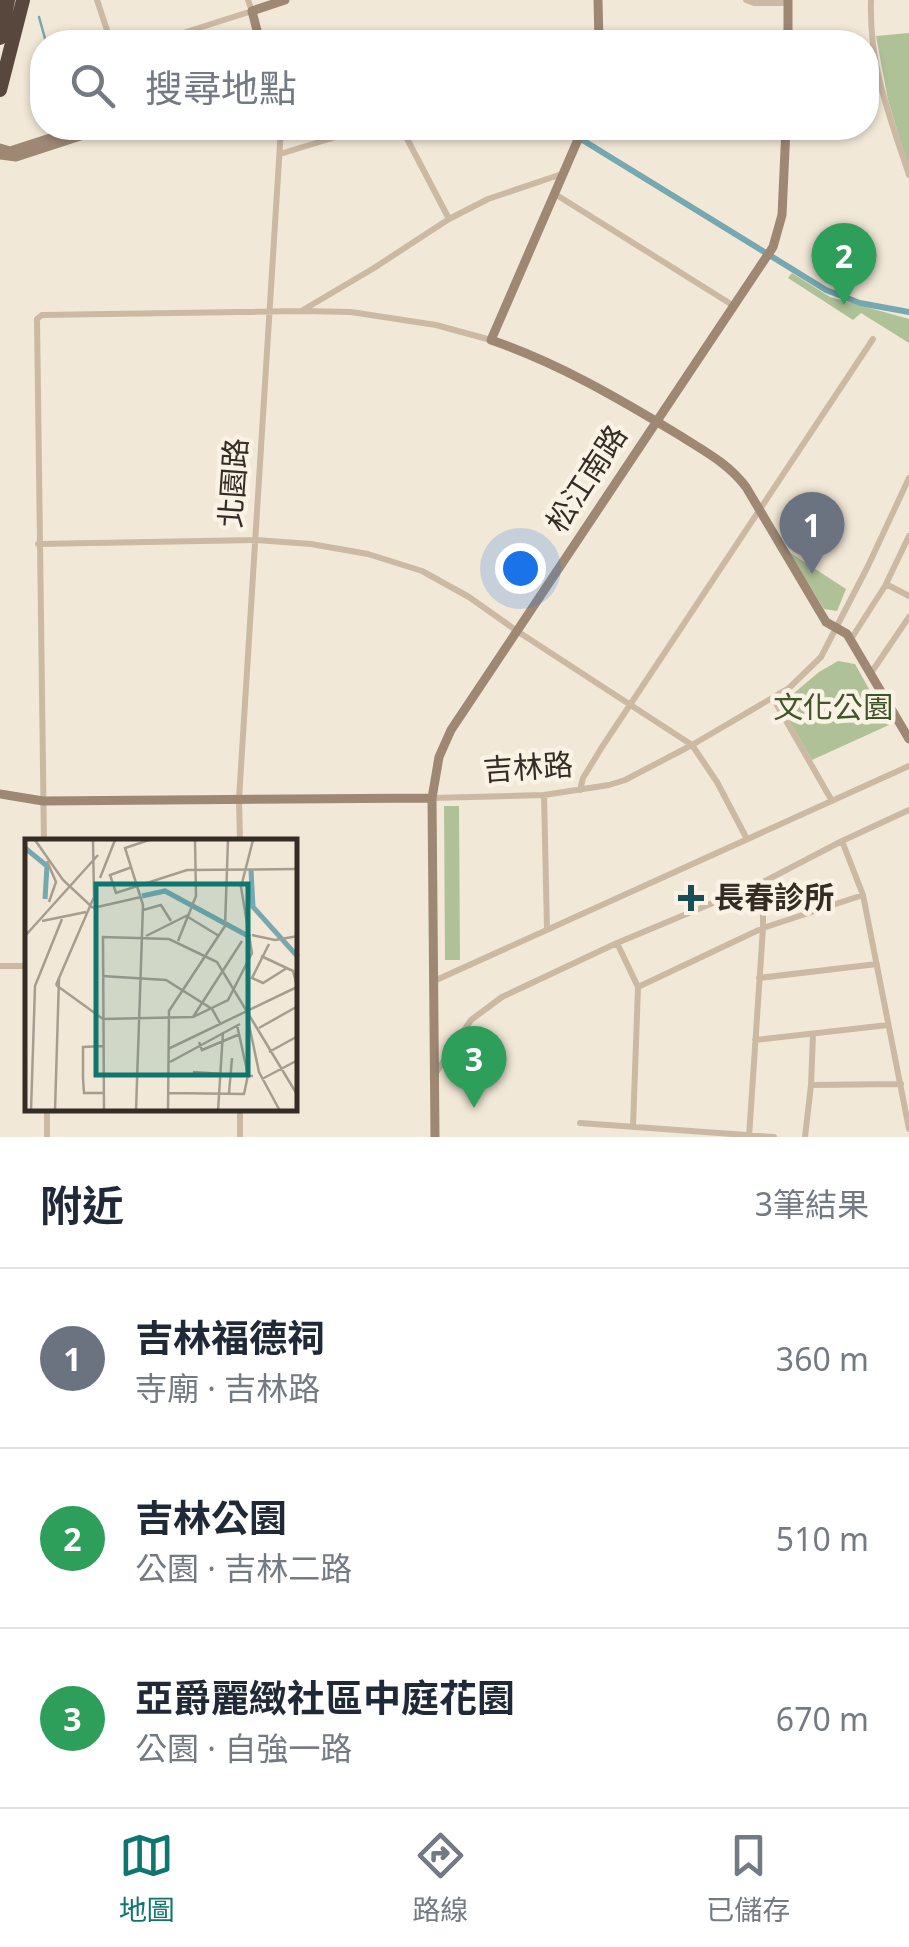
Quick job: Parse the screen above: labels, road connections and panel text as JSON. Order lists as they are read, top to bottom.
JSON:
{
  "streets": {
    "street": ["松江南路", "北園路", "吉林路"]
  },
  "crossings": [
    ["松江南路", "吉林路"],
    ["北園路", "吉林路"]
  ],
  "parks": ["文化公園"],
  "places": {
    "health": ["長春診所"]
  },
  "page": {
    "search": "搜尋地點",
    "pins": ["2", "1", "3"],
    "heading": ["附近", "3筆結果"],
    "list": [
      {
        "mark": "1",
        "name": "吉林福德祠",
        "note": "寺廟 · 吉林路",
        "value": "360 m"
      },
      {
        "mark": "2",
        "name": "吉林公園",
        "note": "公園 · 吉林二路",
        "value": "510 m"
      },
      {
        "mark": "3",
        "name": "亞爵麗緻社區中庭花園",
        "note": "公園 · 自強一路",
        "value": "670 m"
      }
    ],
    "nav": ["地圖", "路線", "已儲存"]
  }
}
